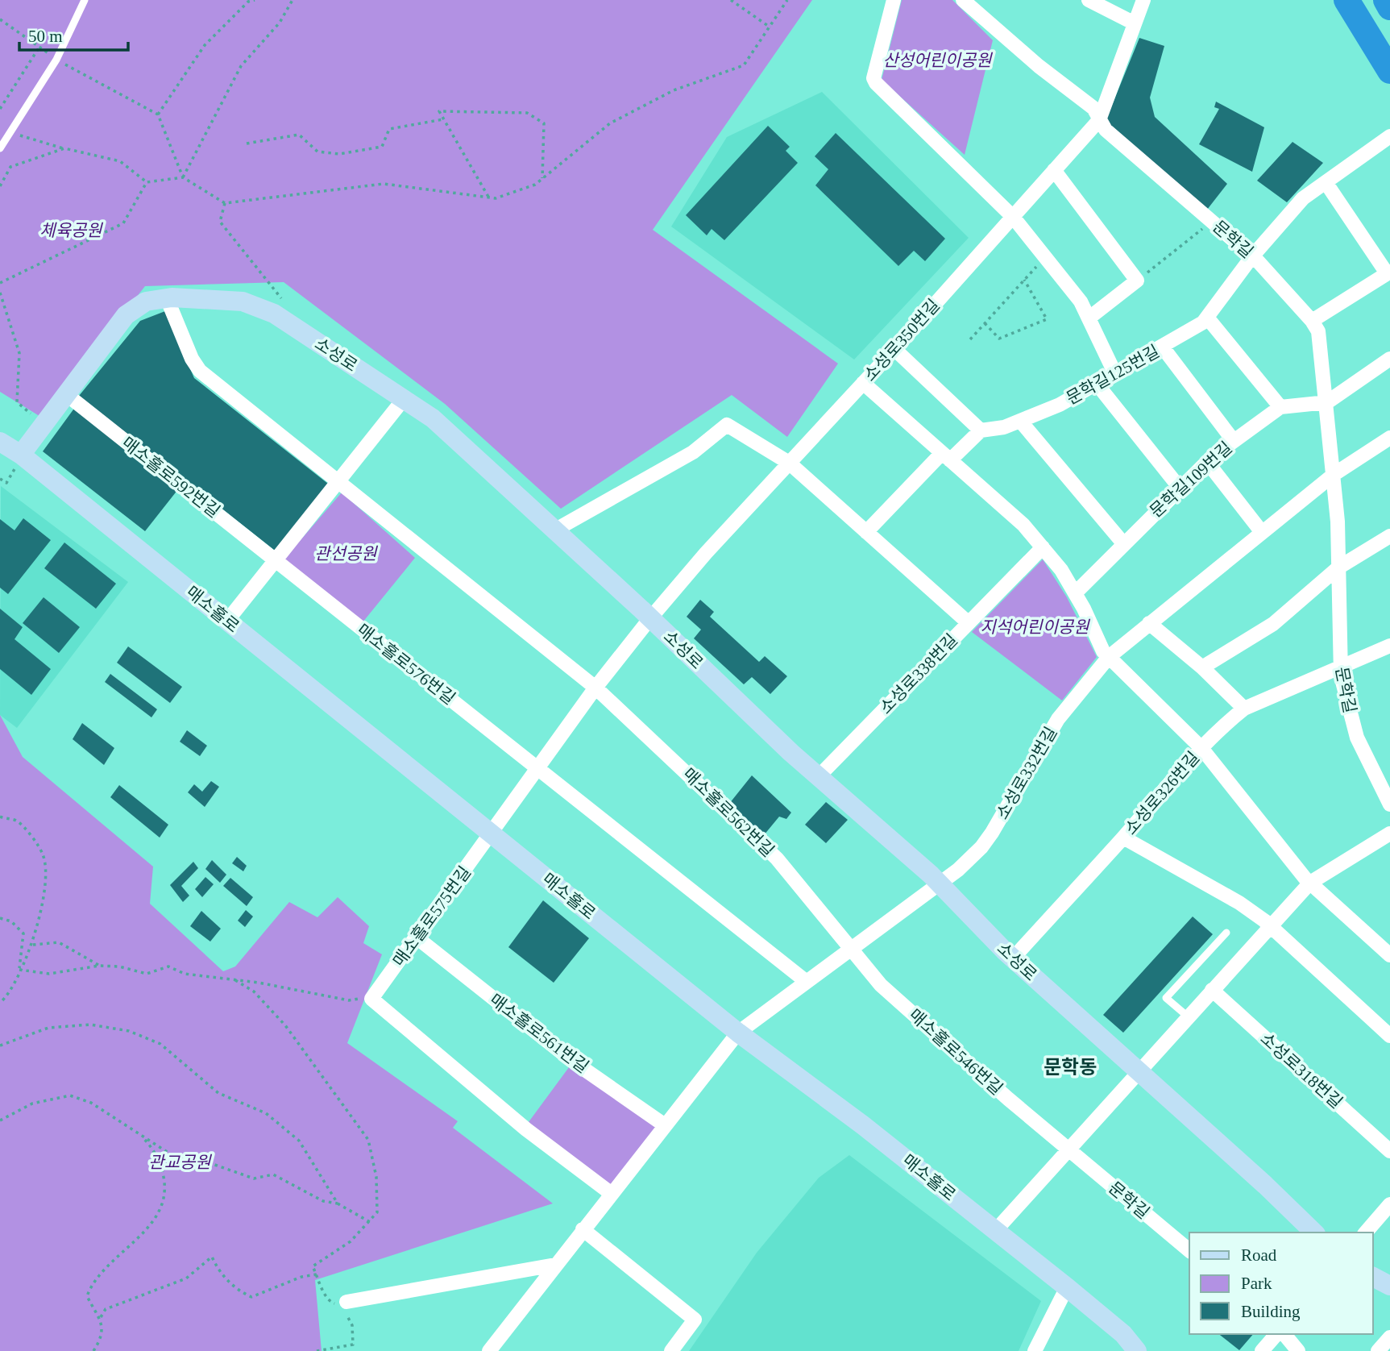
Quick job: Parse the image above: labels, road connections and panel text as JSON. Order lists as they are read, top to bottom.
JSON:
{
  "streets": {
    "street": [
      "문학길",
      "소성로350번길",
      "소성로",
      "문학길125번길",
      "매소홀로592번길",
      "문학길109번길",
      "매소홀로",
      "매소홀로576번길",
      "소성로338번길",
      "소성로332번길",
      "소성로326번길",
      "매소홀로562번길",
      "매소홀로575번길",
      "매소홀로561번길",
      "매소홀로546번길",
      "소성로318번길"
    ]
  },
  "crossings": [
    ["문학길", "소성로350번길"],
    ["문학길", "문학길125번길"],
    ["문학길", "소성로332번길"],
    ["문학길", "소성로326번길"],
    ["문학길", "매소홀로546번길"],
    ["소성로350번길", "소성로"],
    ["소성로", "매소홀로592번길"],
    ["소성로", "매소홀로"],
    ["소성로", "소성로338번길"],
    ["소성로", "소성로332번길"],
    ["소성로", "소성로326번길"],
    ["매소홀로592번길", "매소홀로576번길"],
    ["매소홀로", "매소홀로575번길"],
    ["매소홀로562번길", "매소홀로546번길"],
    ["매소홀로575번길", "매소홀로561번길"]
  ],
  "districts": ["문학동"],
  "parks": [
    "산성어린이공원",
    "체육공원",
    "관선공원",
    "지석어린이공원",
    "관교공원"
  ],
  "legend": ["Road", "Park", "Building"],
  "scale_bar": "50 m"
}
